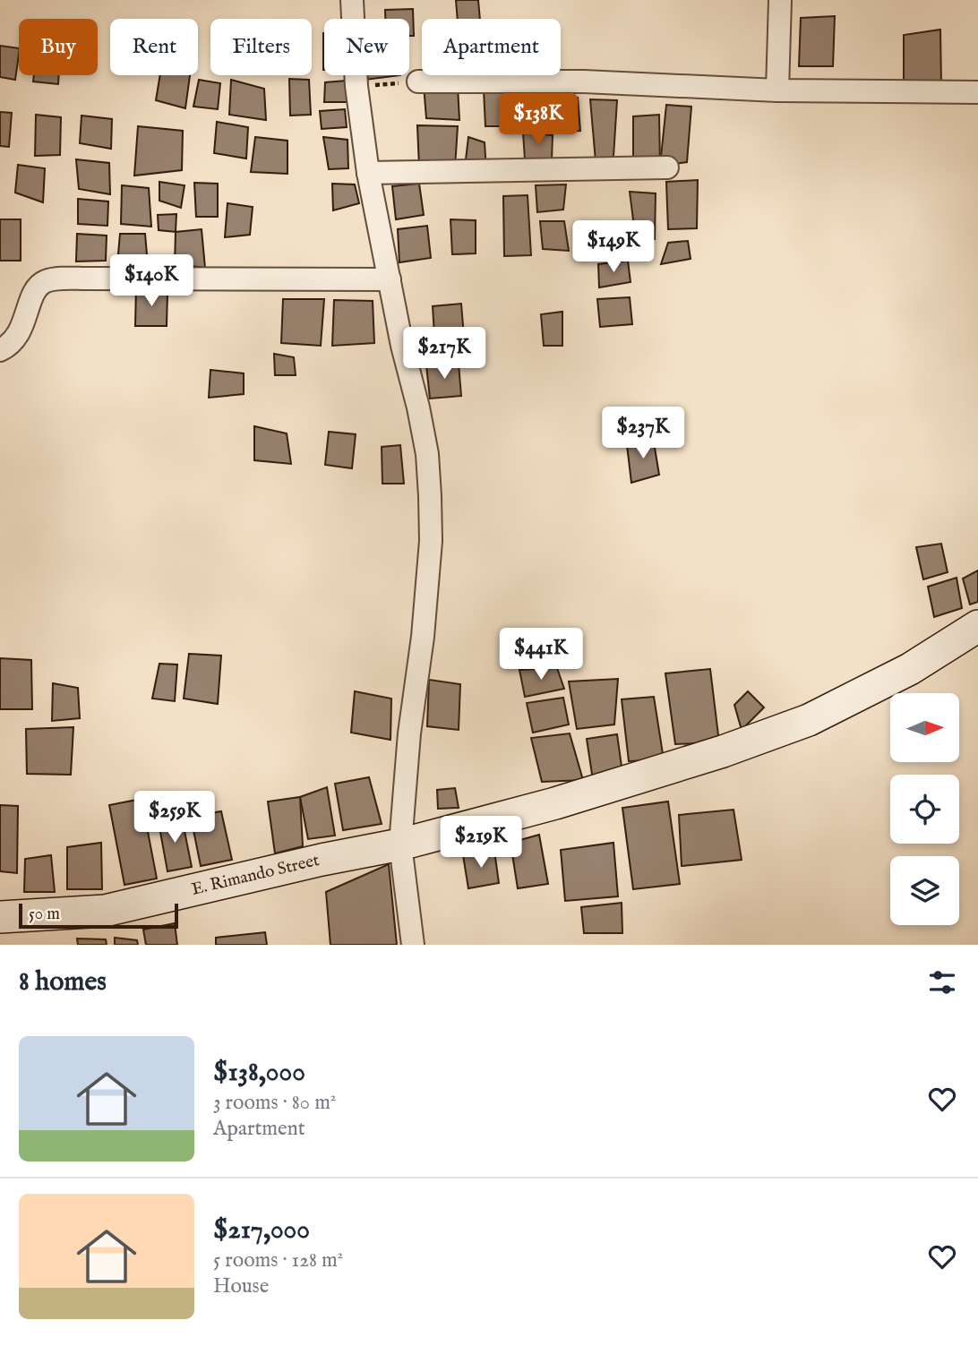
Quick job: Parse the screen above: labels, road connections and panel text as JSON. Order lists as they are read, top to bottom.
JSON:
{
  "streets": {
    "street": ["E. Rimando Street"]
  },
  "scale_bar": "50 m",
  "north": "right",
  "page": {
    "chip": [
      "Buy",
      "Rent",
      "Filters",
      "New",
      "Apartment"
    ],
    "price": [
      "$138K",
      "$149K",
      "$140K",
      "$217K",
      "$237K",
      "$441K",
      "$259K",
      "$219K"
    ],
    "scale": "50 m",
    "heading": "8 homes",
    "list": [
      {
        "name": "$138,000",
        "note": "3 rooms · 80 m² · Apartment"
      },
      {
        "name": "$217,000",
        "note": "5 rooms · 128 m² · House"
      }
    ]
  }
}
